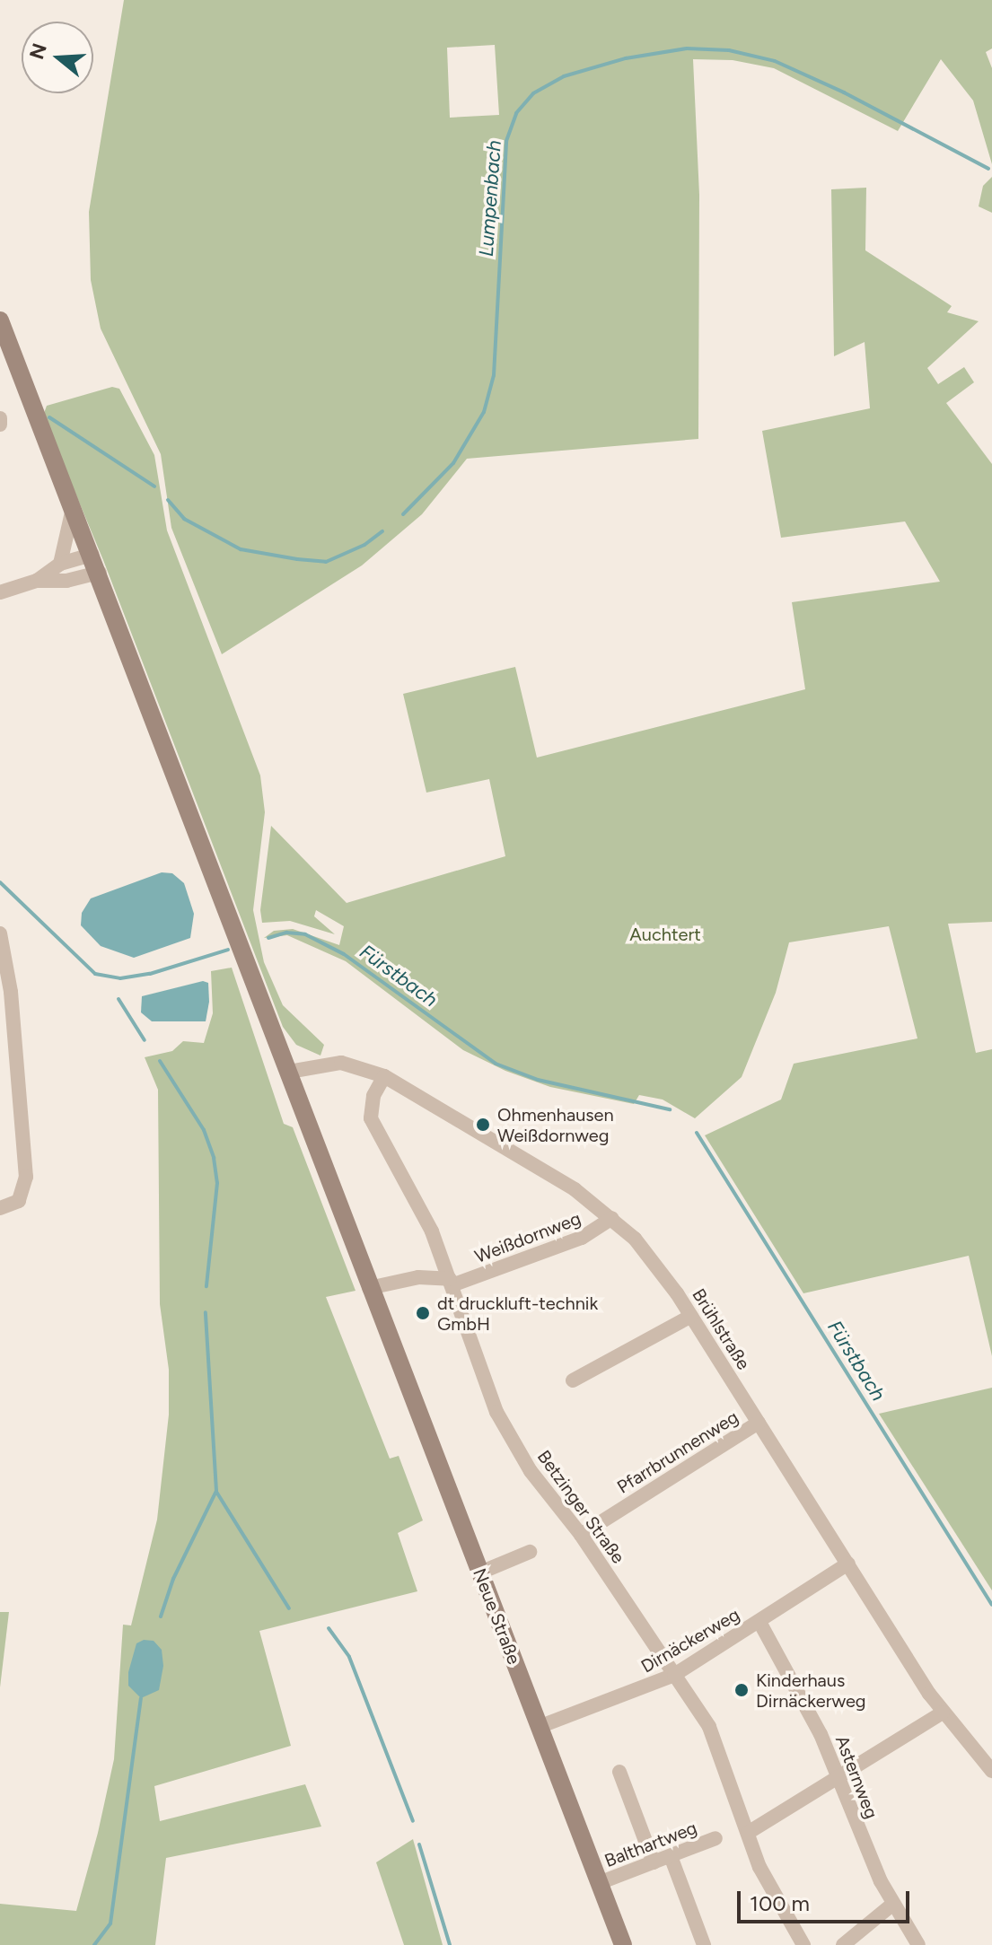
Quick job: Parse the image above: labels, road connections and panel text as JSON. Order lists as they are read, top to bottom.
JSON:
{
  "streets": {
    "main road": ["Neue Straße"],
    "street": [
      "Weißdornweg",
      "Brühlstraße",
      "Pfarrbrunnenweg",
      "Betzinger Straße",
      "Dirnäckerweg",
      "Asternweg",
      "Balthartweg"
    ]
  },
  "crossings": [
    ["Weißdornweg", "Brühlstraße"],
    ["Weißdornweg", "Betzinger Straße"],
    ["Weißdornweg", "Neue Straße"],
    ["Brühlstraße", "Pfarrbrunnenweg"],
    ["Brühlstraße", "Betzinger Straße"],
    ["Brühlstraße", "Neue Straße"],
    ["Brühlstraße", "Dirnäckerweg"],
    ["Pfarrbrunnenweg", "Betzinger Straße"],
    ["Betzinger Straße", "Dirnäckerweg"],
    ["Neue Straße", "Dirnäckerweg"],
    ["Neue Straße", "Balthartweg"],
    ["Dirnäckerweg", "Asternweg"]
  ],
  "water": ["Lumpenbach", "Fürstbach"],
  "parks": ["Auchtert"],
  "places": ["Ohmenhausen Weißdornweg", "dt druckluft-technik GmbH", "Kinderhaus Dirnäckerweg"],
  "scale_bar": "100 m",
  "north": "left"
}
